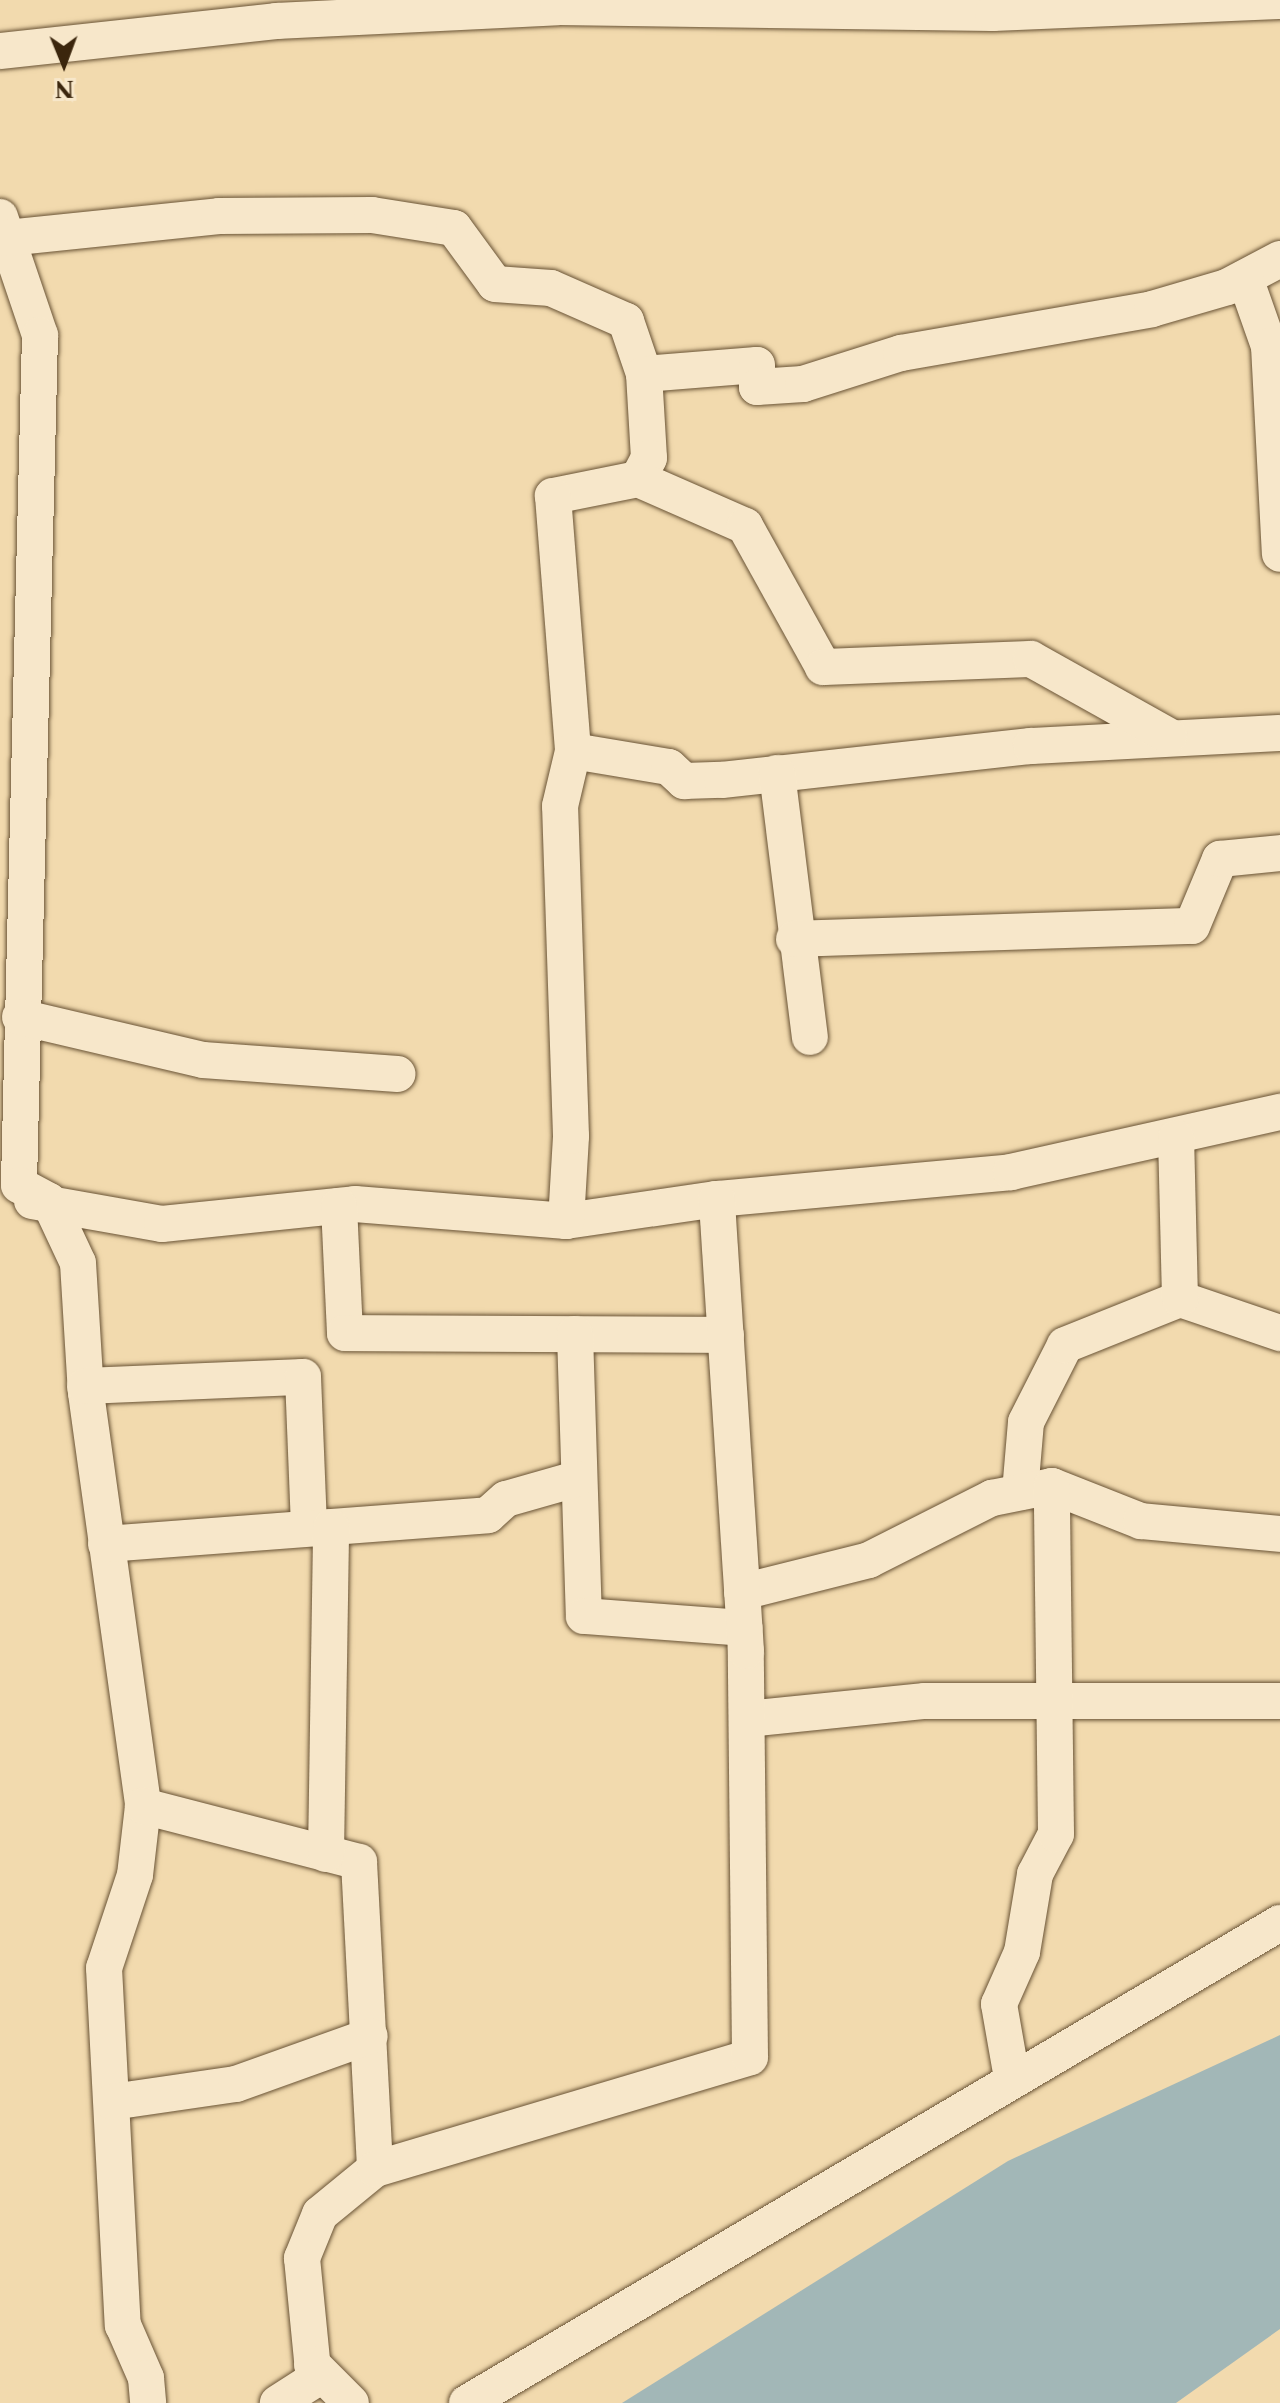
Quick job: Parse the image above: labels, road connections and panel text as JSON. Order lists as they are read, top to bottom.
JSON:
{
  "north": "bottom"
}
